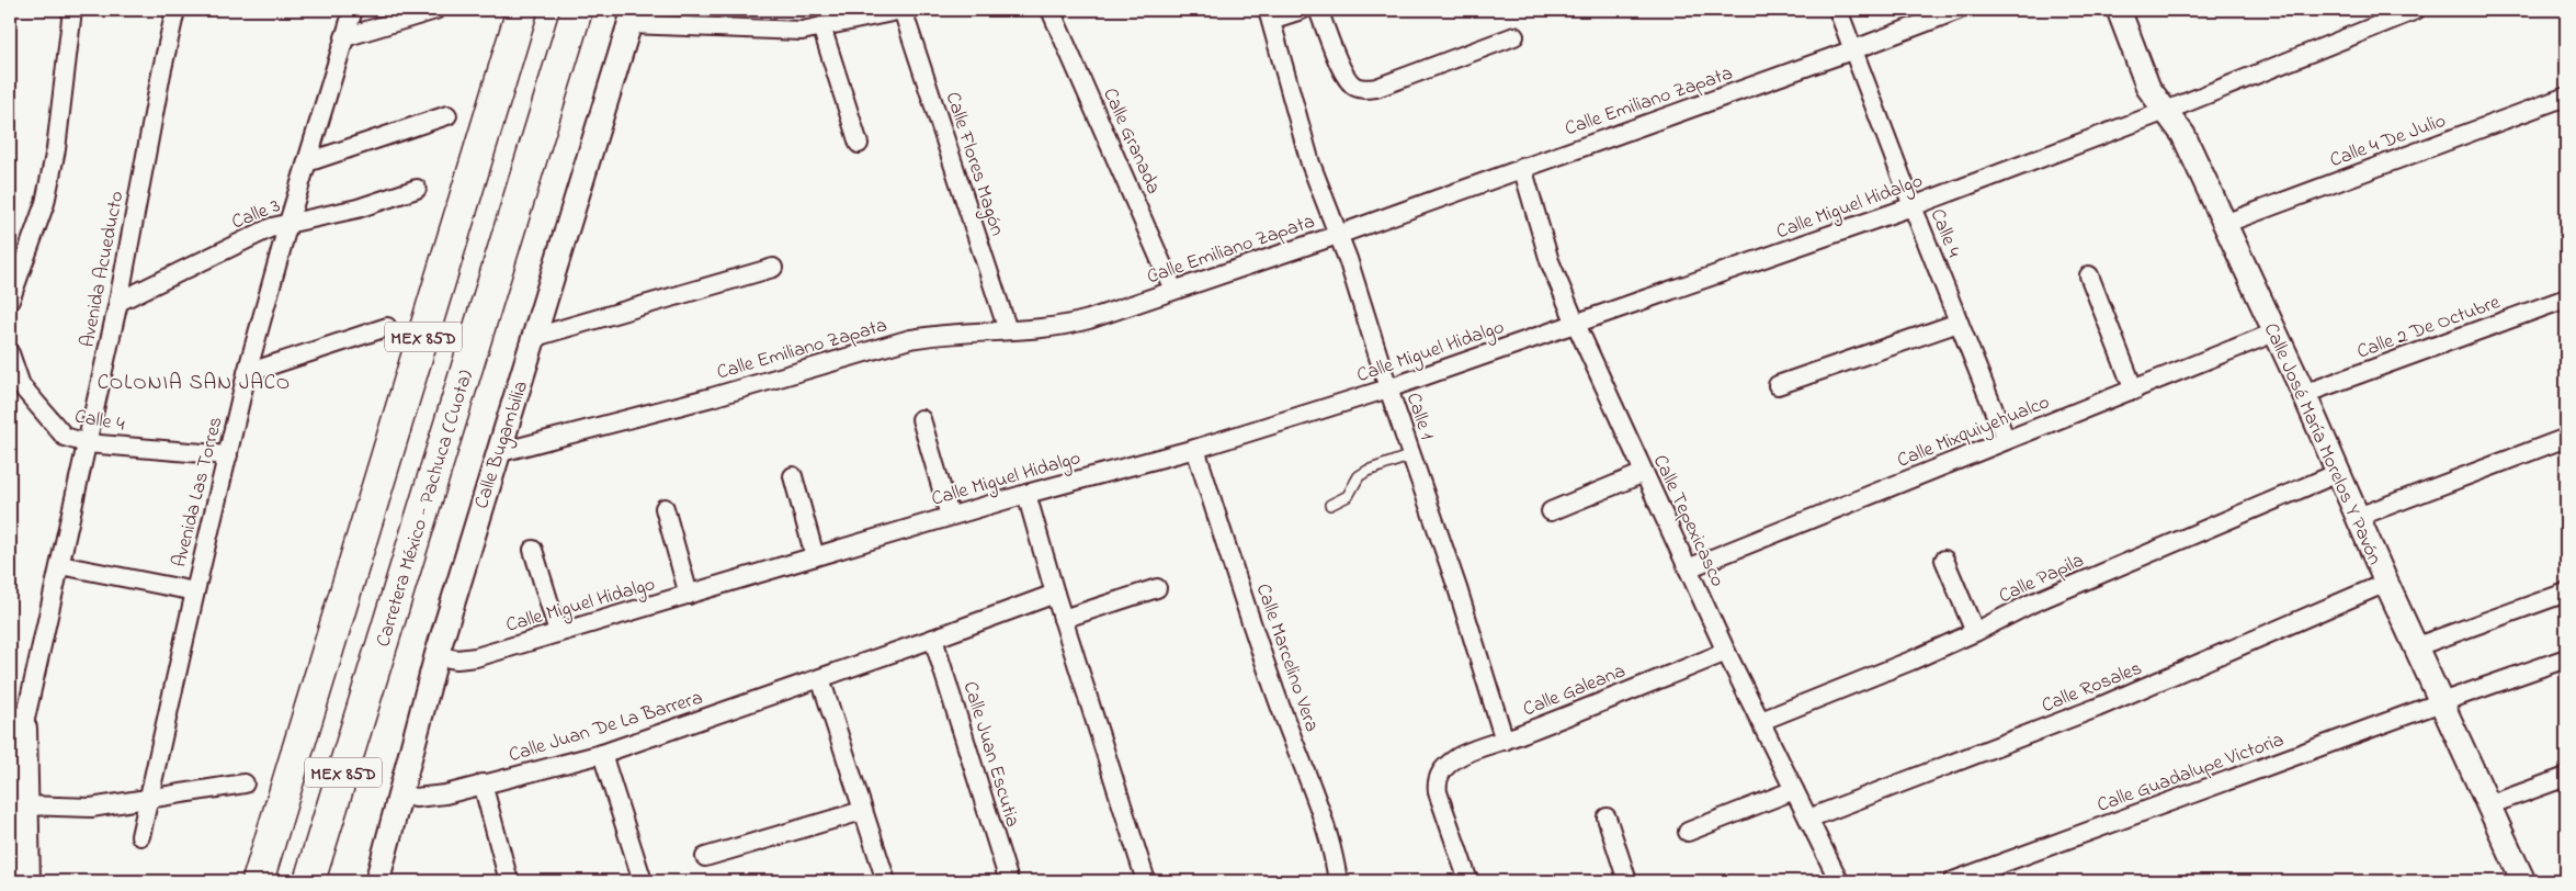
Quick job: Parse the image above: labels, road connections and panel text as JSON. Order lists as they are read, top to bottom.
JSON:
{
  "streets": {
    "highway": ["MEX 85D", "Carretera México - Pachuca (Cuota)"],
    "street": [
      "Calle Emiliano Zapata",
      "Calle 4 De Julio",
      "Calle Granada",
      "Calle Flores Magón",
      "Calle Miguel Hidalgo",
      "Calle 3",
      "Calle 4",
      "Avenida Acueducto",
      "Calle 2 De Octubre",
      "Calle 1",
      "Calle Mixquiyehualco",
      "Calle José María Morelos Y Pavón",
      "Calle Bugambilia",
      "Avenida Las Torres",
      "Calle Tepexicasco",
      "Calle Papila",
      "Calle Marcelino Vera",
      "Calle Rosales",
      "Calle Galeana",
      "Calle Juan De La Barrera",
      "Calle Juan Escutia",
      "Calle Guadalupe Victoria"
    ]
  },
  "crossings": [
    ["Calle Emiliano Zapata", "Calle Granada"],
    ["Calle Emiliano Zapata", "Calle Flores Magón"],
    ["Calle Emiliano Zapata", "Calle 4"],
    ["Calle Emiliano Zapata", "Calle 1"],
    ["Calle Emiliano Zapata", "Calle Bugambilia"],
    ["Calle Emiliano Zapata", "Calle Tepexicasco"],
    ["Calle 4 De Julio", "Calle José María Morelos Y Pavón"],
    ["Calle Miguel Hidalgo", "Calle 4"],
    ["Calle Miguel Hidalgo", "Calle 1"],
    ["Calle Miguel Hidalgo", "Calle José María Morelos Y Pavón"],
    ["Calle Miguel Hidalgo", "Calle Bugambilia"],
    ["Calle Miguel Hidalgo", "Calle Tepexicasco"],
    ["Calle Miguel Hidalgo", "Calle Marcelino Vera"],
    ["Calle 3", "Avenida Acueducto"],
    ["Calle 3", "Avenida Las Torres"],
    ["Calle 4", "Avenida Acueducto"],
    ["Calle 4", "Calle Mixquiyehualco"],
    ["Calle 4", "Avenida Las Torres"],
    ["Calle 2 De Octubre", "Calle José María Morelos Y Pavón"],
    ["Calle 1", "Calle Galeana"],
    ["Calle Mixquiyehualco", "Calle José María Morelos Y Pavón"],
    ["Calle Mixquiyehualco", "Calle Tepexicasco"],
    ["Calle José María Morelos Y Pavón", "Calle Papila"],
    ["Calle José María Morelos Y Pavón", "Calle Rosales"],
    ["Calle José María Morelos Y Pavón", "Calle Guadalupe Victoria"],
    ["Calle Bugambilia", "Calle Juan De La Barrera"],
    ["Calle Tepexicasco", "Calle Papila"],
    ["Calle Tepexicasco", "Calle Rosales"],
    ["Calle Tepexicasco", "Calle Galeana"],
    ["Calle Juan De La Barrera", "Calle Juan Escutia"]
  ],
  "districts": ["COLONIA SAN JACO"]
}
